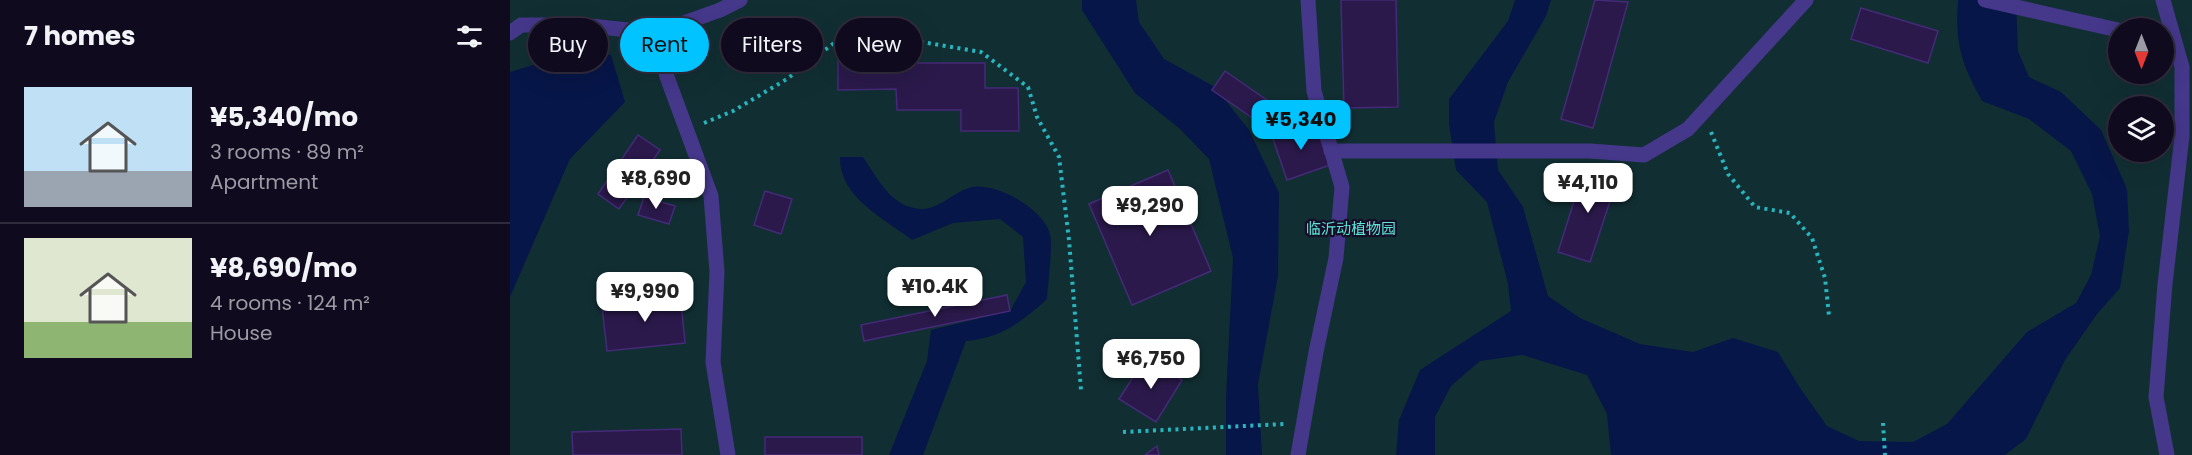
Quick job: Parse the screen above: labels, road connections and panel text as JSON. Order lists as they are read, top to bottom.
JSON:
{
  "parks": ["临沂动植物园"],
  "north": "bottom",
  "page": {
    "heading": "7 homes",
    "chip": [
      "Buy",
      "Rent",
      "Filters",
      "New"
    ],
    "list": [
      {
        "name": "¥5,340/mo",
        "note": "3 rooms · 89 m² · Apartment"
      },
      {
        "name": "¥8,690/mo",
        "note": "4 rooms · 124 m² · House"
      }
    ],
    "price": [
      "¥5,340",
      "¥8,690",
      "¥4,110",
      "¥9,290",
      "¥10.4K",
      "¥9,990",
      "¥6,750"
    ]
  }
}
